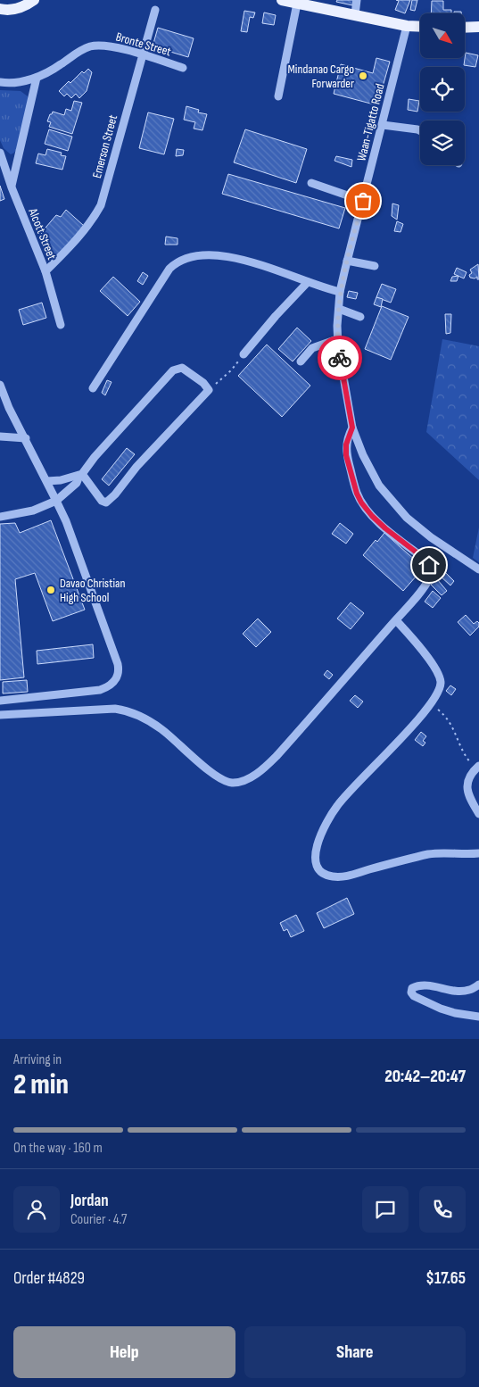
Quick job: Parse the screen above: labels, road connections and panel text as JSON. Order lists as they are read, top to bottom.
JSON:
{
  "streets": {
    "street": [
      "Bronte Street",
      "Waan-Tigatto Road",
      "Emerson Street",
      "Alcott Street"
    ]
  },
  "crossings": [
    ["Bronte Street", "Emerson Street"],
    ["Emerson Street", "Alcott Street"]
  ],
  "places": ["Mindanao Cargo Forwarder", "Davao Christian High School"],
  "north": "bottom right",
  "page": {
    "heading": ["2 min", "Arriving in", "20:42–20:47"],
    "panel": [
      "Jordan",
      "Courier · 4.7",
      "Order #4829",
      "$17.65"
    ],
    "bar": "On the way · 160 m",
    "buttons": ["Help", "Share"]
  }
}
